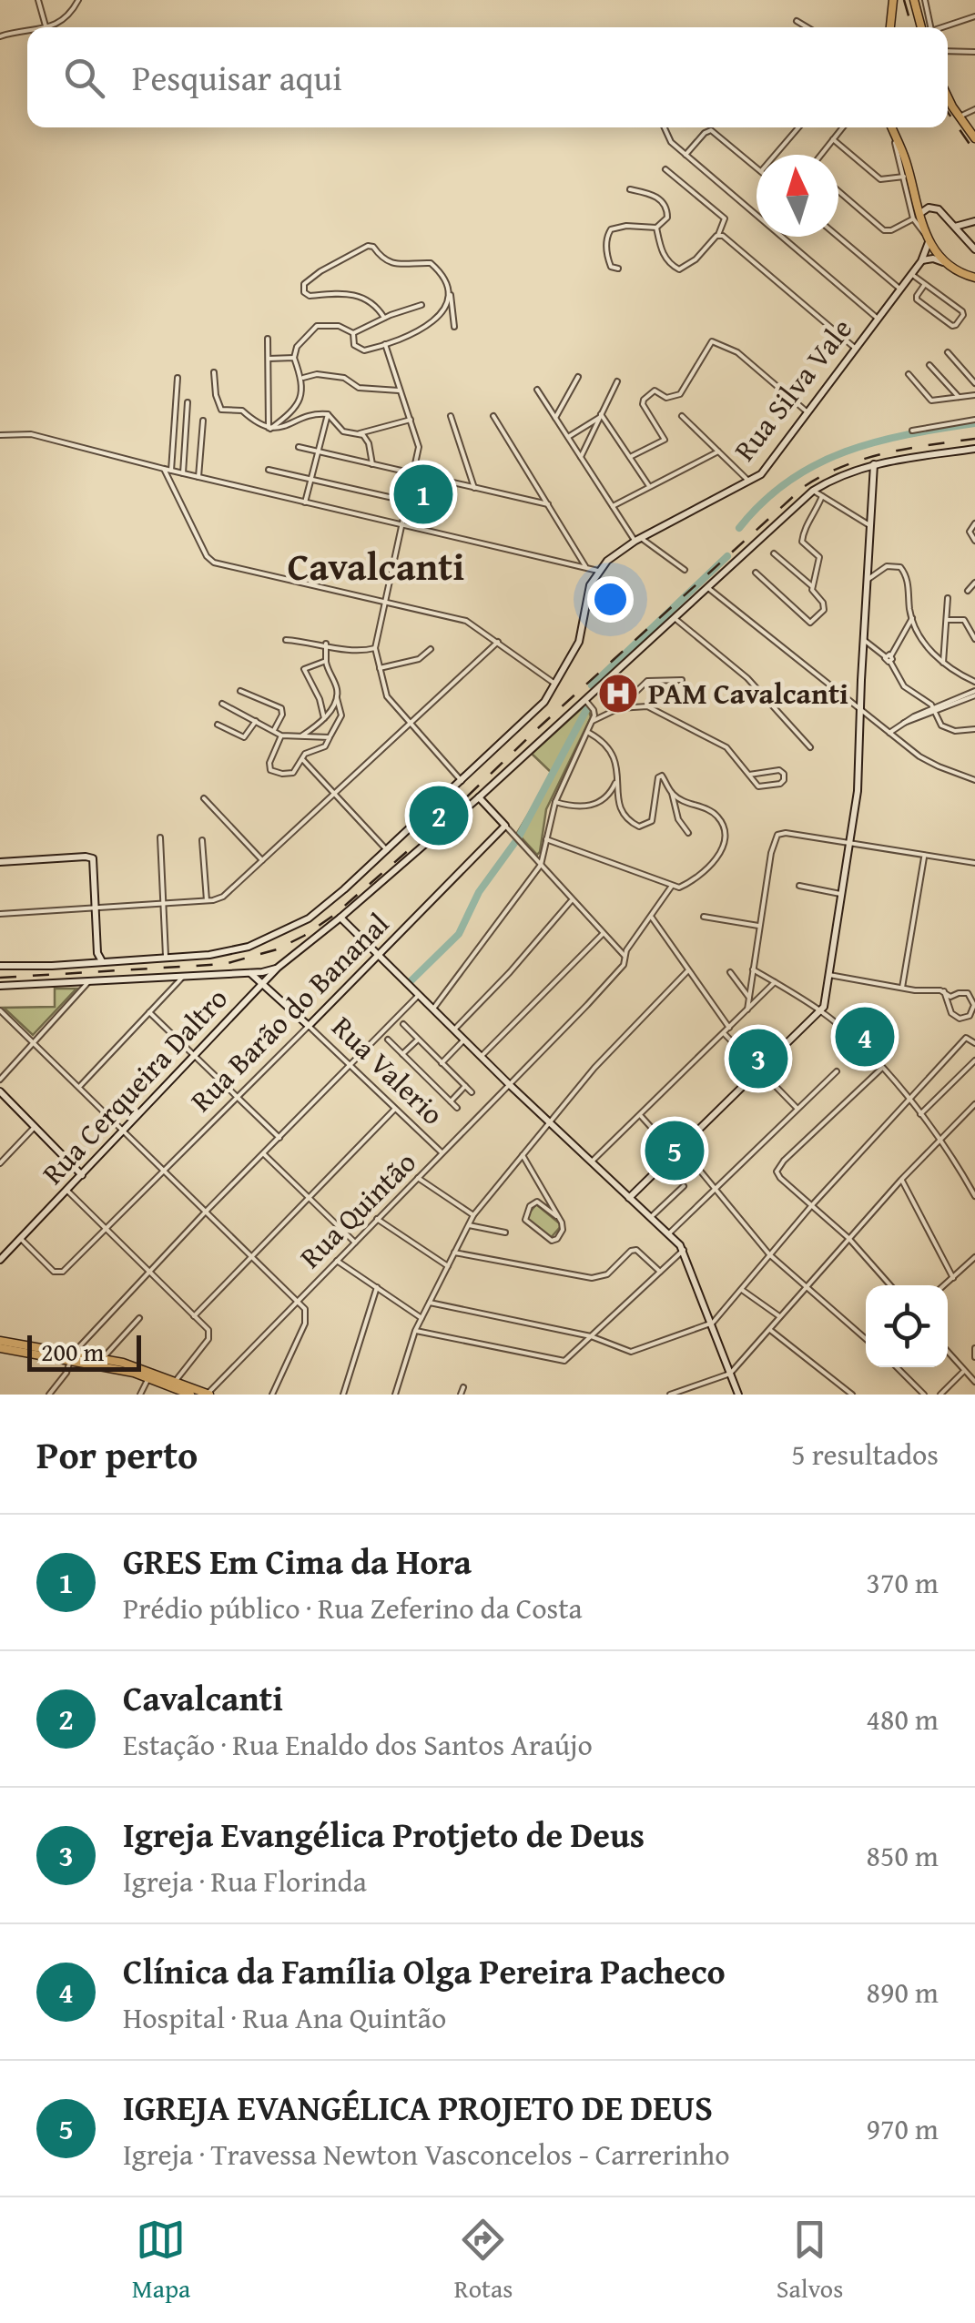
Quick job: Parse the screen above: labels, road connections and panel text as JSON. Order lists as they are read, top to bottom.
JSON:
{
  "streets": {
    "main road": [
      "Rua Silva Vale",
      "Rua Barão do Bananal",
      "Rua Valerio",
      "Rua Cerqueira Daltro"
    ],
    "street": ["Rua Quintão"]
  },
  "crossings": [
    ["Rua Barão do Bananal", "Rua Valerio"],
    ["Rua Barão do Bananal", "Rua Cerqueira Daltro"],
    ["Rua Valerio", "Rua Cerqueira Daltro"],
    ["Rua Valerio", "Rua Quintão"]
  ],
  "districts": ["Cavalcanti"],
  "places": {
    "hospital": ["PAM Cavalcanti"]
  },
  "scale_bar": "200 m",
  "north": "top",
  "page": {
    "search": "Pesquisar aqui",
    "pins": [
      "1",
      "2",
      "4",
      "3",
      "5"
    ],
    "scale": "200 m",
    "heading": ["Por perto", "5 resultados"],
    "list": [
      {
        "mark": "1",
        "name": "GRES Em Cima da Hora",
        "note": "Prédio público · Rua Zeferino da Costa",
        "value": "370 m"
      },
      {
        "mark": "2",
        "name": "Cavalcanti",
        "note": "Estação · Rua Enaldo dos Santos Araújo",
        "value": "480 m"
      },
      {
        "mark": "3",
        "name": "Igreja Evangélica Protjeto de Deus",
        "note": "Igreja · Rua Florinda",
        "value": "850 m"
      },
      {
        "mark": "4",
        "name": "Clínica da Família Olga Pereira Pacheco",
        "note": "Hospital · Rua Ana Quintão",
        "value": "890 m"
      },
      {
        "mark": "5",
        "name": "IGREJA EVANGÉLICA PROJETO DE DEUS",
        "note": "Igreja · Travessa Newton Vasconcelos - Carrerinho",
        "value": "970 m"
      }
    ],
    "nav": ["Mapa", "Rotas", "Salvos"]
  }
}
